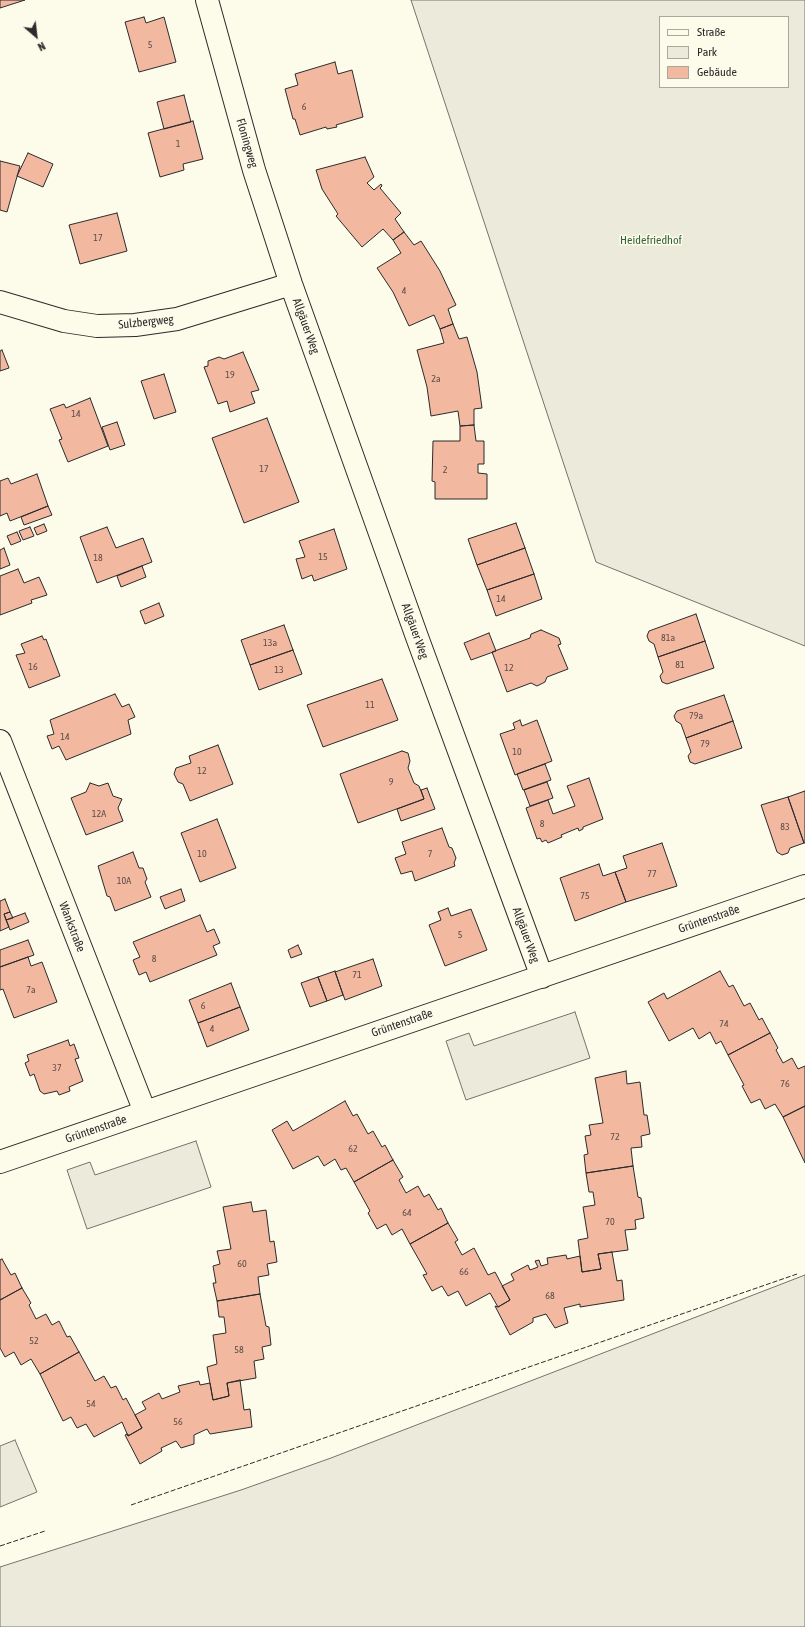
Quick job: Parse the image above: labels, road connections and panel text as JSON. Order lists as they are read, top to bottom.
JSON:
{
  "streets": {
    "street": [
      "Floningweg",
      "Sulzbergweg",
      "Allgäuer Weg",
      "Grüntenstraße",
      "Wankstraße"
    ]
  },
  "crossings": [
    ["Floningweg", "Sulzbergweg"],
    ["Floningweg", "Allgäuer Weg"],
    ["Sulzbergweg", "Allgäuer Weg"],
    ["Allgäuer Weg", "Grüntenstraße"],
    ["Grüntenstraße", "Wankstraße"]
  ],
  "parks": ["Heidefriedhof"],
  "house_numbers": [
    "5",
    "6",
    "1",
    "17",
    "4",
    "19",
    "2a",
    "14",
    "17",
    "2",
    "15",
    "18",
    "14",
    "81a",
    "13a",
    "81",
    "16",
    "12",
    "13",
    "11",
    "79a",
    "14",
    "79",
    "10",
    "12",
    "9",
    "12A",
    "8",
    "83",
    "10",
    "7",
    "77",
    "10A",
    "75",
    "5",
    "8",
    "71",
    "7a",
    "6",
    "74",
    "4",
    "37",
    "76",
    "72",
    "62",
    "64",
    "70",
    "60",
    "66",
    "68",
    "52",
    "58",
    "54",
    "56"
  ],
  "legend": ["Straße", "Park", "Gebäude"],
  "north": "bottom right"
}
